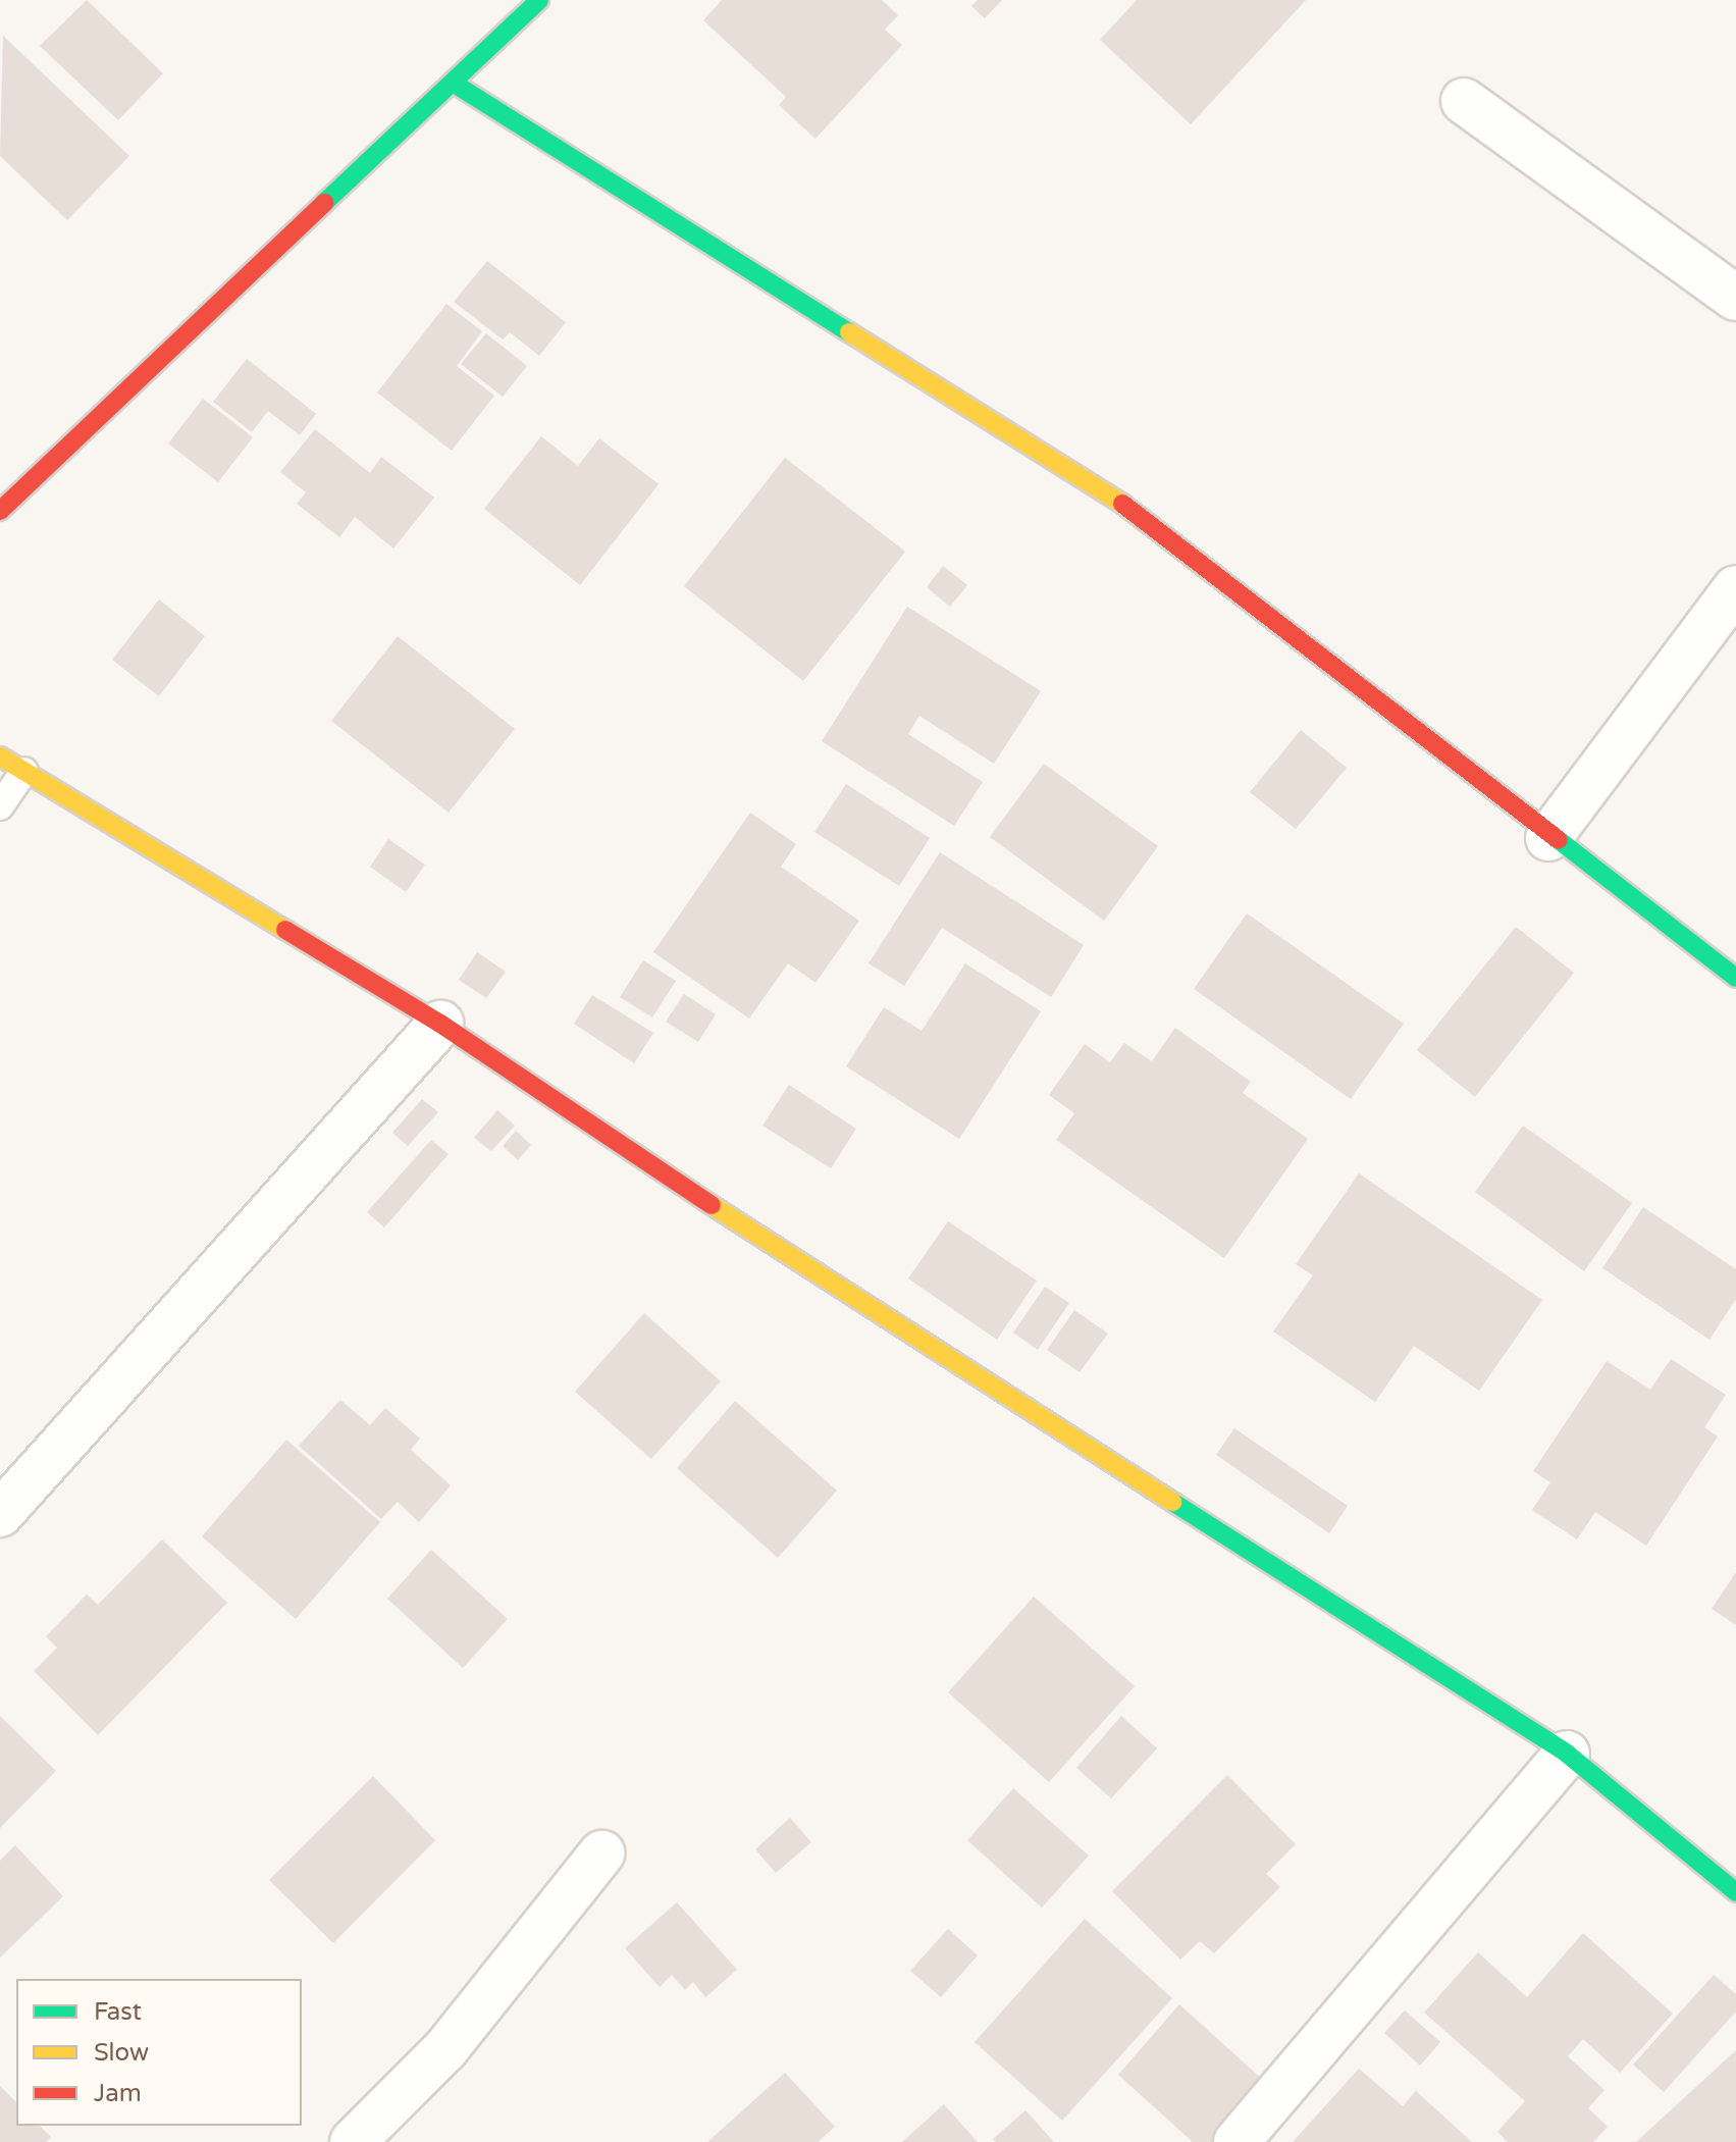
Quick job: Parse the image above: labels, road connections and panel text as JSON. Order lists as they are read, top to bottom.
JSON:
{
  "legend": ["Fast", "Slow", "Jam"]
}
